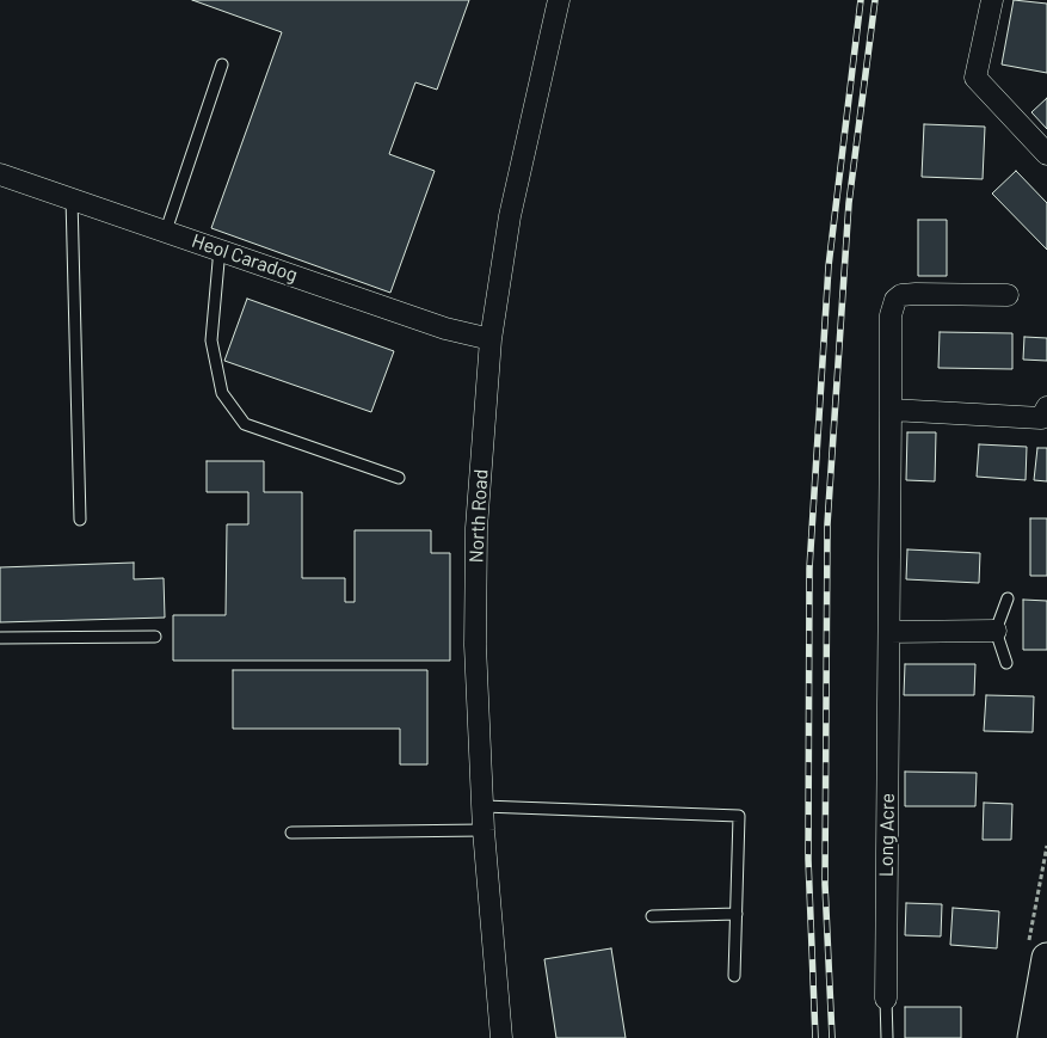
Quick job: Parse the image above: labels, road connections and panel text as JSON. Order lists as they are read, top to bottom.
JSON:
{
  "streets": {
    "street": ["Heol Caradog", "North Road", "Long Acre"]
  },
  "crossings": [
    ["Heol Caradog", "North Road"]
  ]
}
